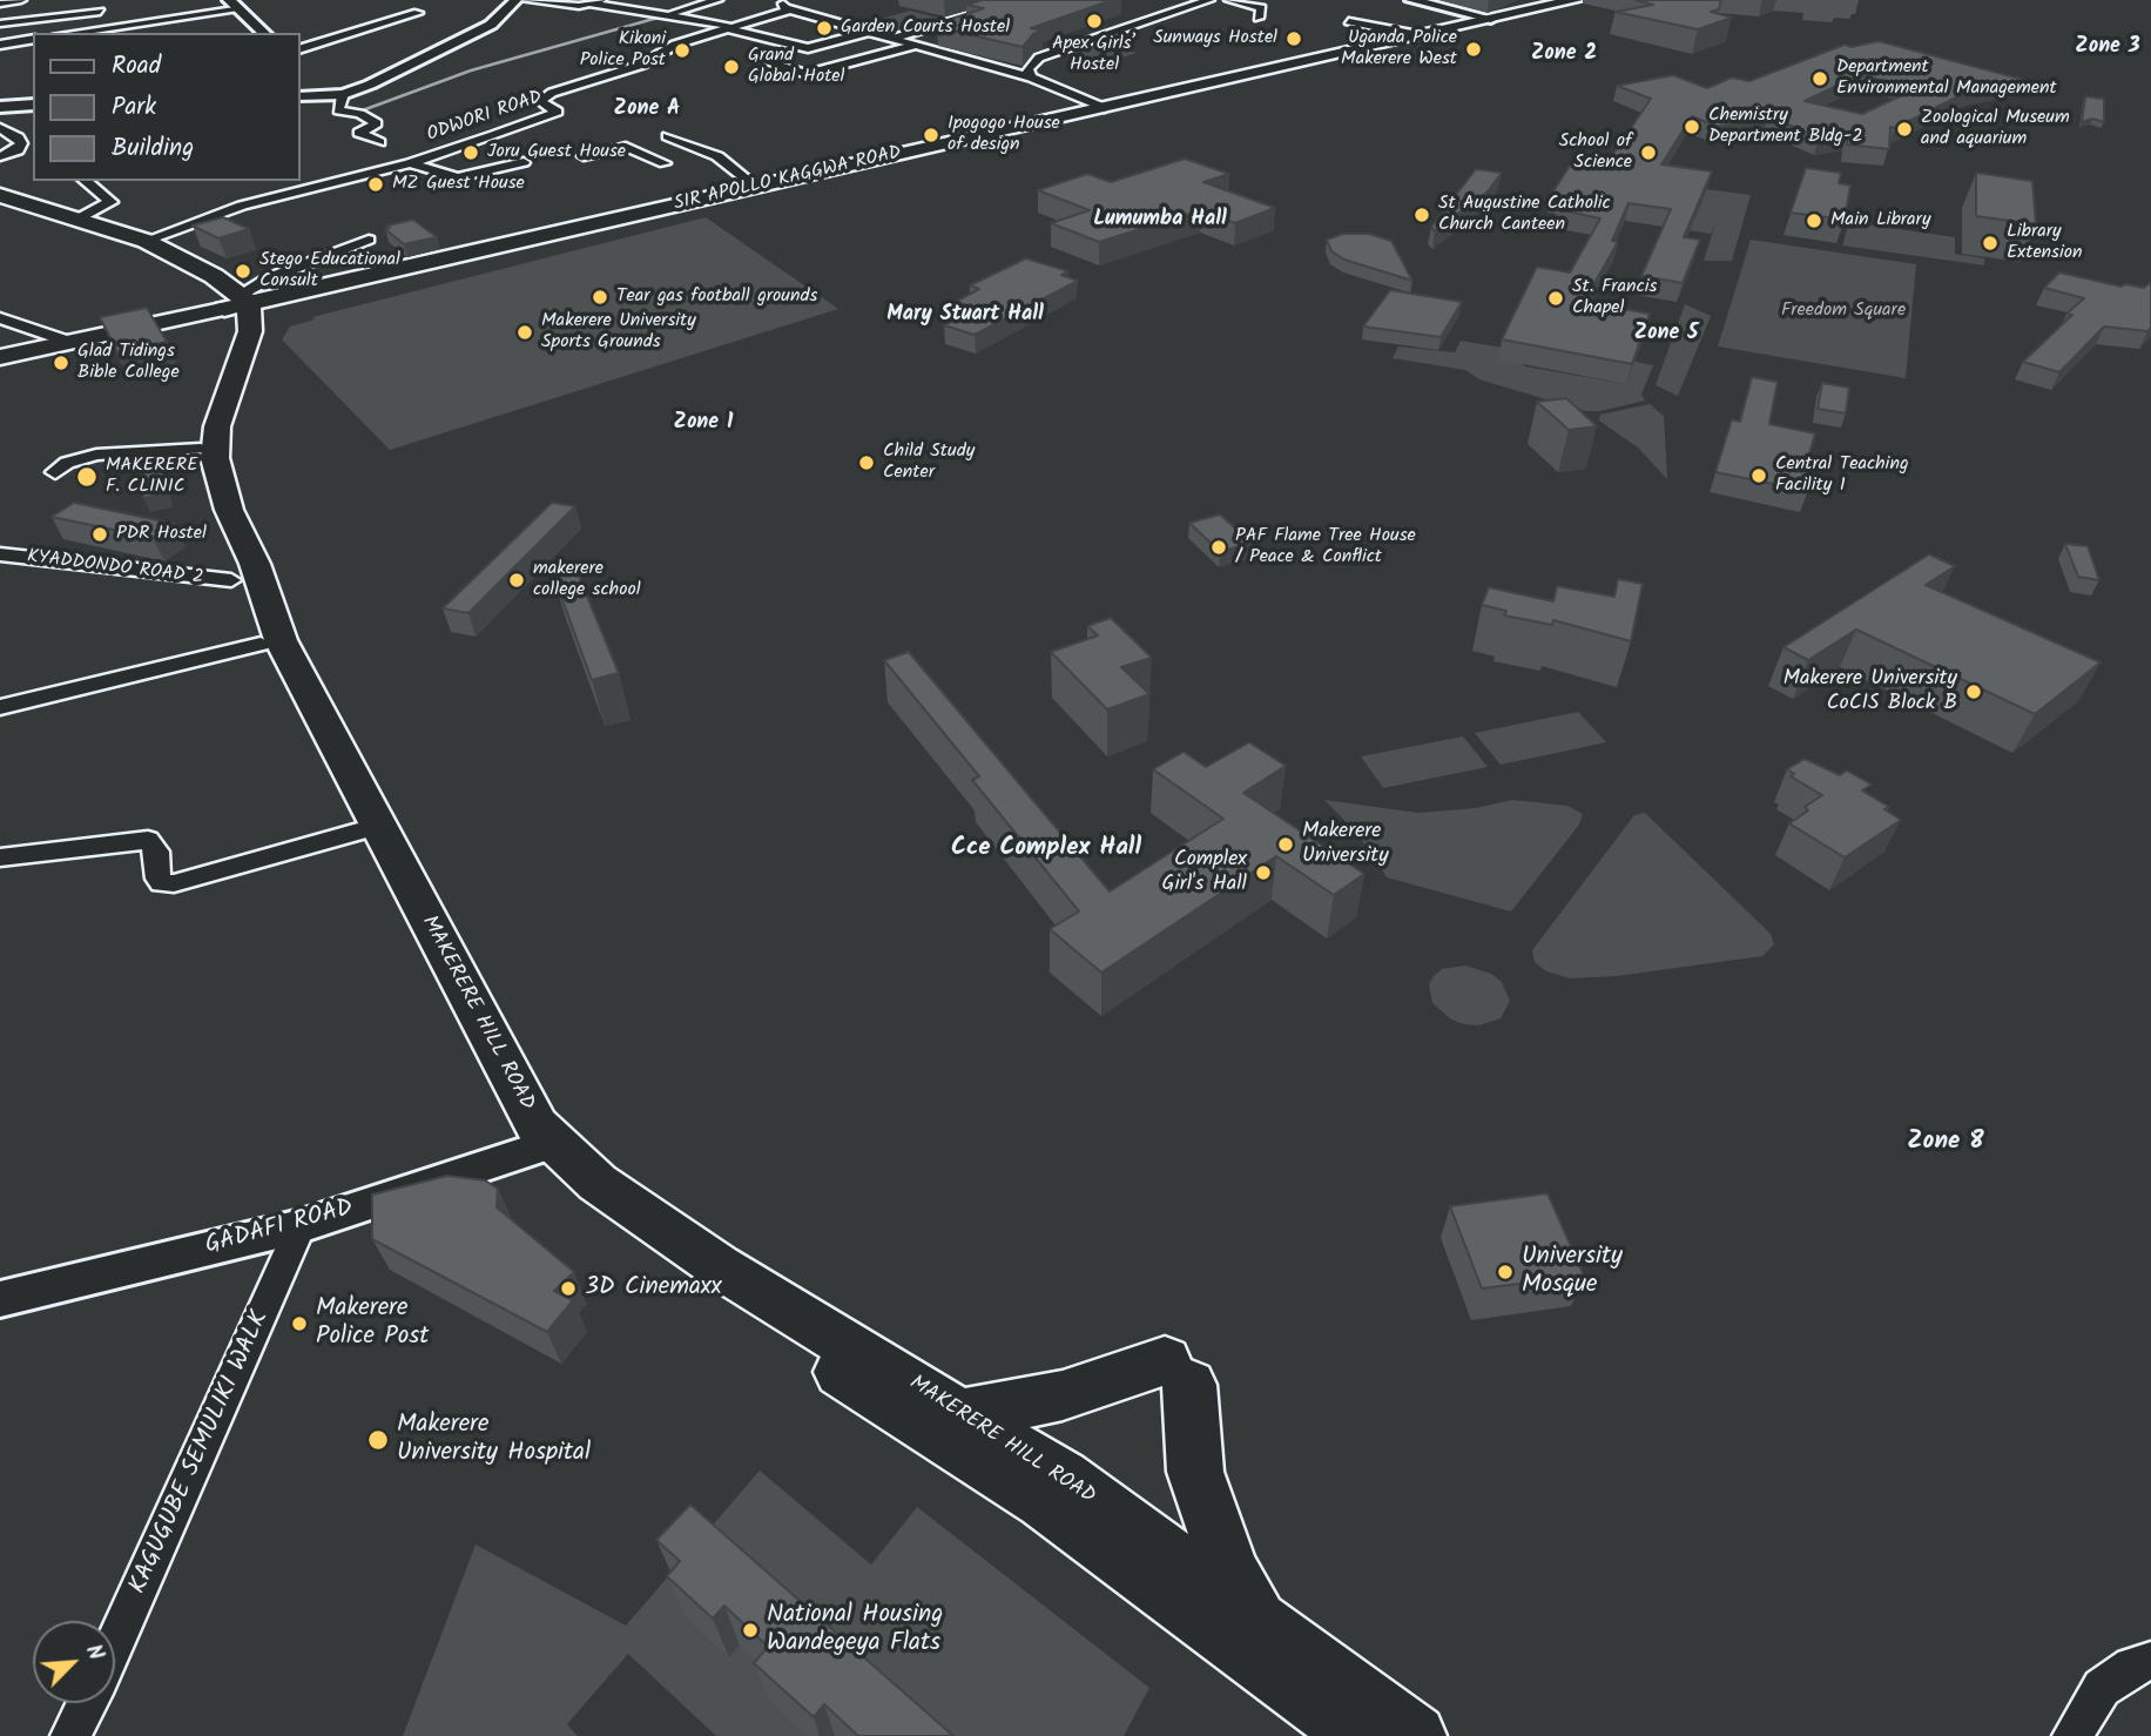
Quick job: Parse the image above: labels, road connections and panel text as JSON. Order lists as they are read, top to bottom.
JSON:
{
  "streets": {
    "main road": ["SIR APOLLO KAGGWA ROAD", "MAKERERE HILL ROAD"],
    "street": [
      "ODWORI ROAD",
      "KYADDONDO ROAD 2",
      "GADAFI ROAD",
      "KAGUGUBE SEMULIKI WALK"
    ]
  },
  "crossings": [
    ["SIR APOLLO KAGGWA ROAD", "MAKERERE HILL ROAD"],
    ["KYADDONDO ROAD 2", "MAKERERE HILL ROAD"],
    ["MAKERERE HILL ROAD", "GADAFI ROAD"],
    ["GADAFI ROAD", "KAGUGUBE SEMULIKI WALK"]
  ],
  "districts": [
    "Zone 3",
    "Zone 2",
    "Zone A",
    "Lumumba Hall",
    "Mary Stuart Hall",
    "Zone 5",
    "Zone 1",
    "Cce Complex Hall",
    "Zone 8"
  ],
  "parks": ["Freedom Square"],
  "places": [
    "Apex Girls’ Hostel",
    "Garden Courts Hostel",
    "Sunways Hostel",
    "Uganda Police Makerere West",
    "Kikoni Police Post",
    "Grand Global Hotel",
    "Department Environmental Management",
    "Chemistry Department Bldg-2",
    "Zoological Museum and aquarium",
    "Ipogogo House of design",
    "Joru Guest House",
    "School of Science",
    "MZ Guest House",
    "St Augustine Catholic Church Canteen",
    "Main Library",
    "Library Extension",
    "Stego Educational Consult",
    "Tear gas football grounds",
    "St. Francis Chapel",
    "Makerere University Sports Grounds",
    "Glad Tidings Bible College",
    "Child Study Center",
    "Central Teaching Facility 1",
    "MAKERERE F. CLINIC",
    "PDR Hostel",
    "PAF Flame Tree House / Peace & Conflict",
    "makerere college school",
    "Makerere University CoCIS Block B",
    "Makerere University",
    "Complex Girl's Hall",
    "University Mosque",
    "3D Cinemaxx",
    "Makerere Police Post",
    "Makerere University Hospital",
    "National Housing Wandegeya Flats"
  ],
  "legend": ["Road", "Park", "Building"],
  "north": "top right"
}
